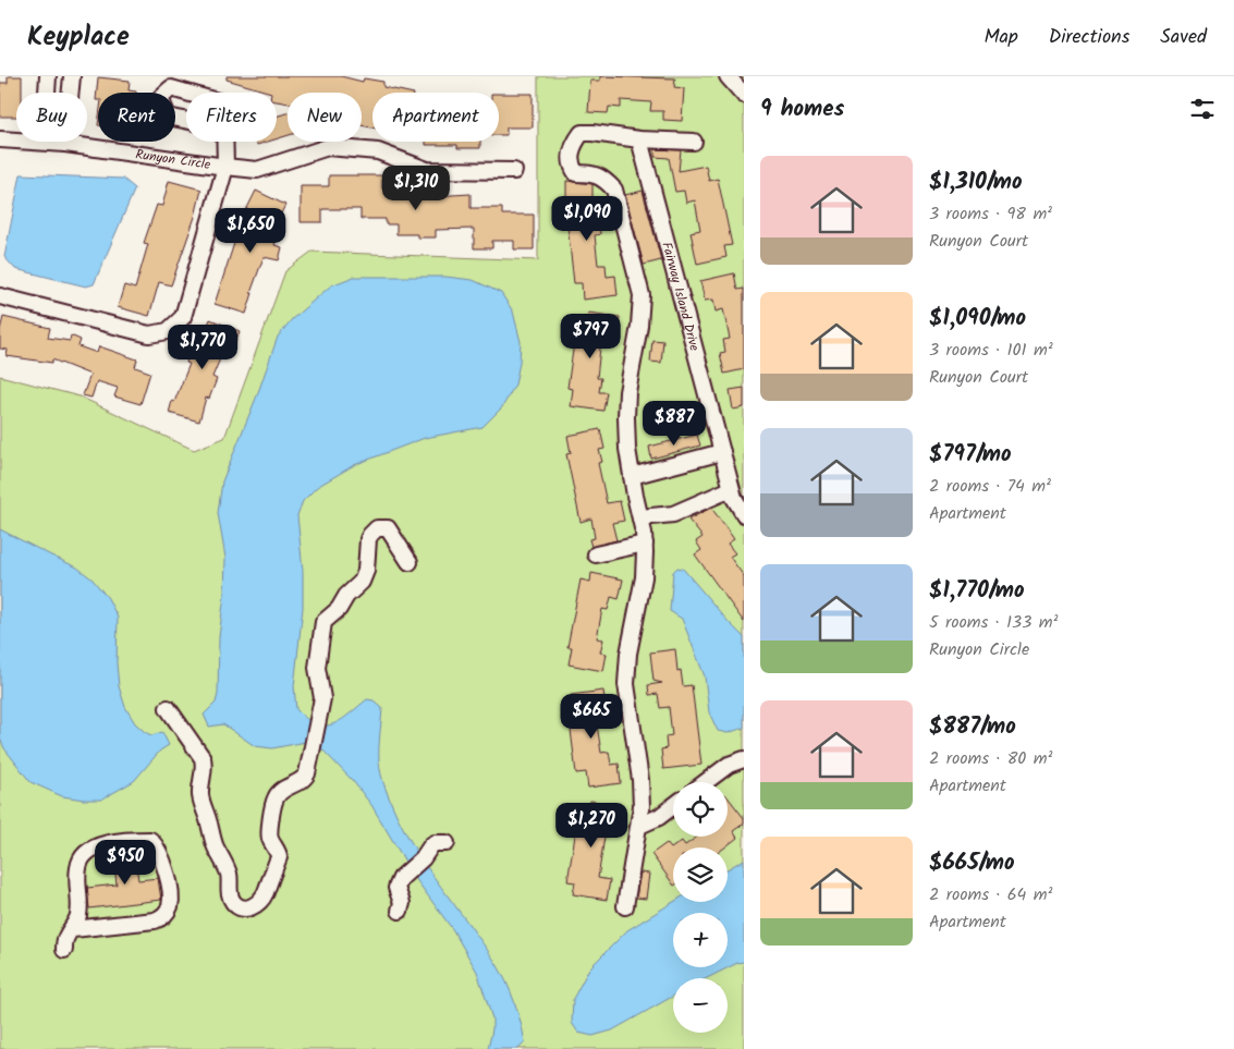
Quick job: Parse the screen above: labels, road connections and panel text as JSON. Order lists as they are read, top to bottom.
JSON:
{
  "streets": {
    "street": ["Runyon Circle", "Fairway Island Drive"]
  },
  "page": {
    "header": "Keyplace",
    "nav": ["Map", "Directions", "Saved"],
    "heading": "9 homes",
    "chip": [
      "Buy",
      "Rent",
      "Filters",
      "New",
      "Apartment"
    ],
    "list": [
      {
        "name": "$1,310/mo",
        "note": "3 rooms · 98 m² · Runyon Court"
      },
      {
        "name": "$1,090/mo",
        "note": "3 rooms · 101 m² · Runyon Court"
      },
      {
        "name": "$797/mo",
        "note": "2 rooms · 74 m² · Apartment"
      },
      {
        "name": "$1,770/mo",
        "note": "5 rooms · 133 m² · Runyon Circle"
      },
      {
        "name": "$887/mo",
        "note": "2 rooms · 80 m² · Apartment"
      },
      {
        "name": "$665/mo",
        "note": "2 rooms · 64 m² · Apartment"
      }
    ],
    "price": [
      "$1,310",
      "$1,090",
      "$1,650",
      "$797",
      "$1,770",
      "$887",
      "$665",
      "$1,270",
      "$950"
    ],
    "map_buttons": ["+", "−"]
  }
}
